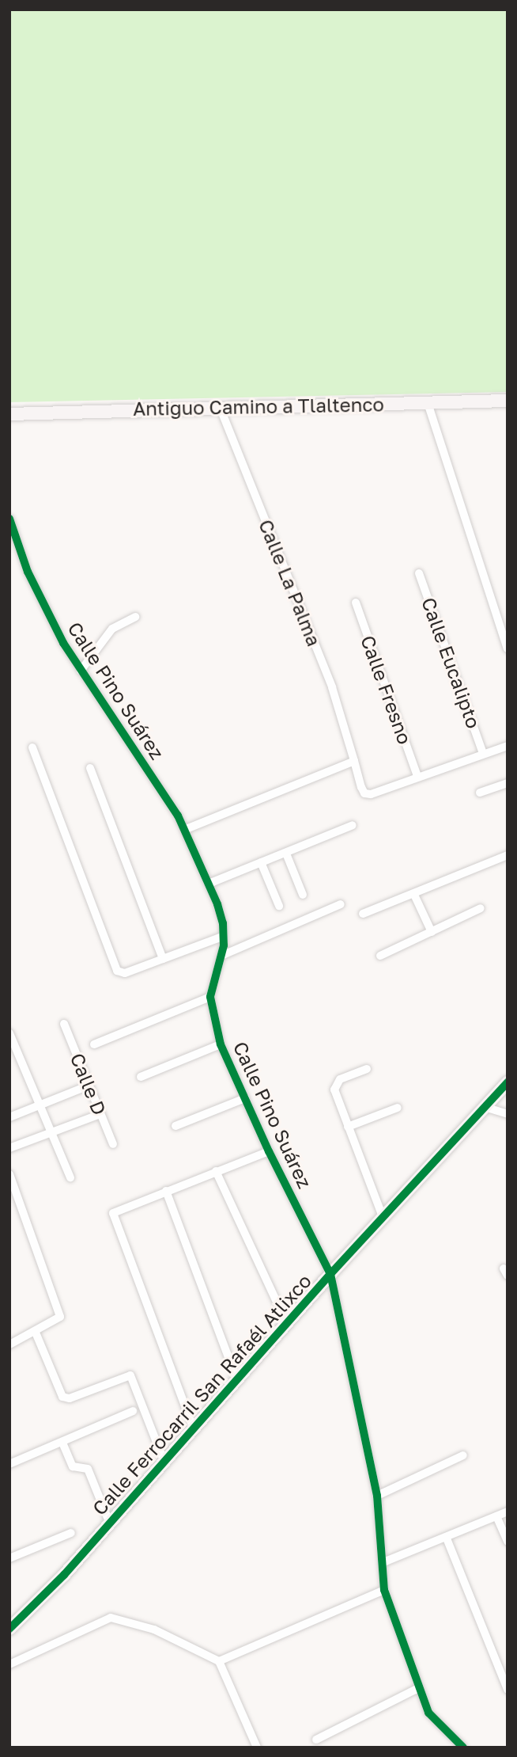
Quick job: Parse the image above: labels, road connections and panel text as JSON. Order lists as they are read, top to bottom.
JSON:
{
  "streets": {
    "street": [
      "Antiguo Camino a Tlaltenco",
      "Calle La Palma",
      "Calle Eucalipto",
      "Calle Fresno",
      "Calle Pino Suárez",
      "Calle D",
      "Calle Ferrocarril San Rafaél Atlixco"
    ]
  },
  "crossings": [
    ["Antiguo Camino a Tlaltenco", "Calle La Palma"],
    ["Calle La Palma", "Calle Fresno"],
    ["Calle Pino Suárez", "Calle Ferrocarril San Rafaél Atlixco"]
  ]
}
